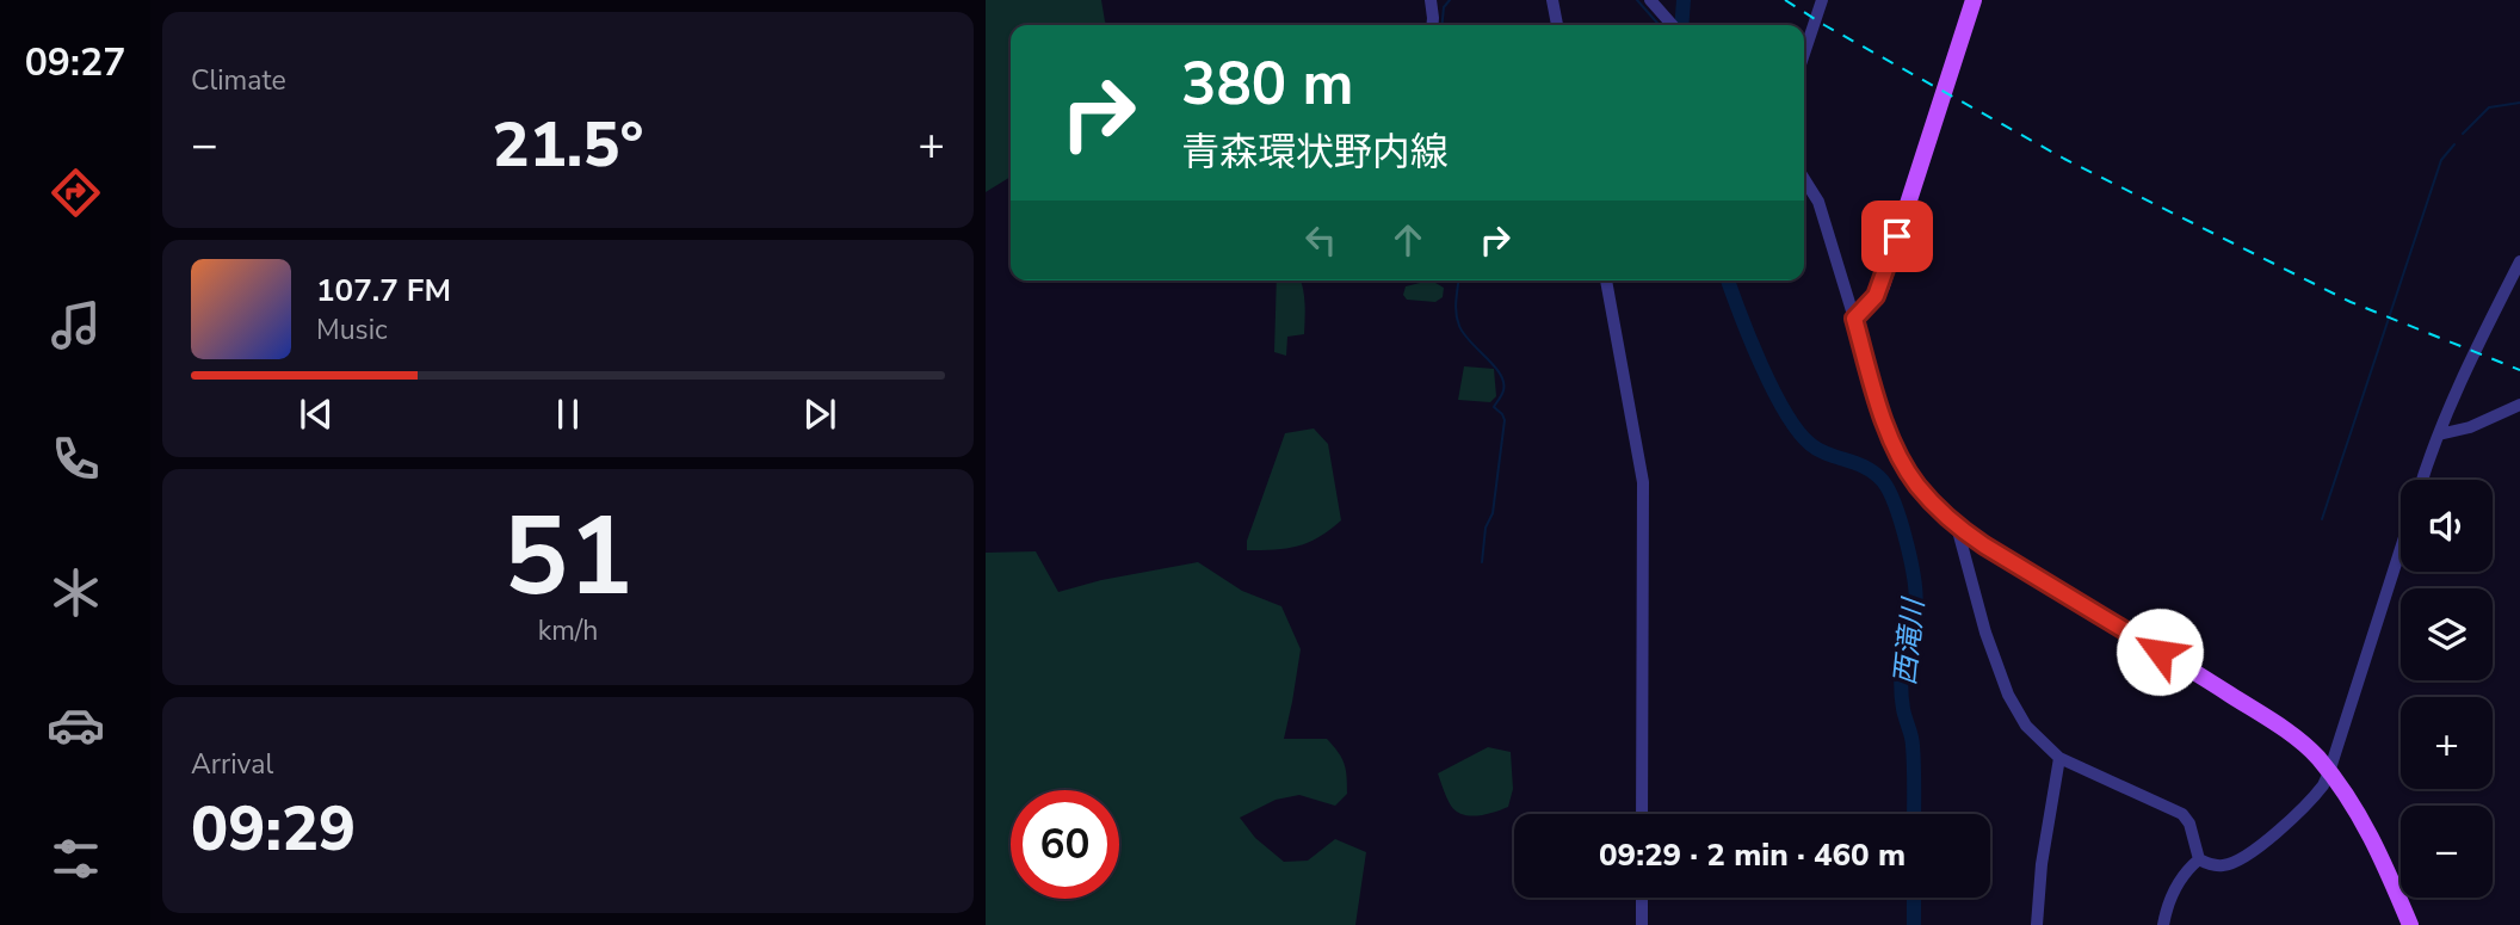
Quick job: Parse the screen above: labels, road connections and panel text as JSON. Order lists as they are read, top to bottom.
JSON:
{
  "water": ["西滝川"],
  "page": {
    "tabs": "09:27",
    "tile": [
      "Climate",
      ["51", "km/h"],
      ["Arrival", "09:29"]
    ],
    "turn": ["380 m", "青森環状野内線"],
    "heat": ["−", "21.5°", "+"],
    "song": ["107.7 FM", "Music"],
    "map_buttons": ["+", "−"],
    "limit": "60",
    "trip": "09:29 · 2 min · 460 m"
  }
}
